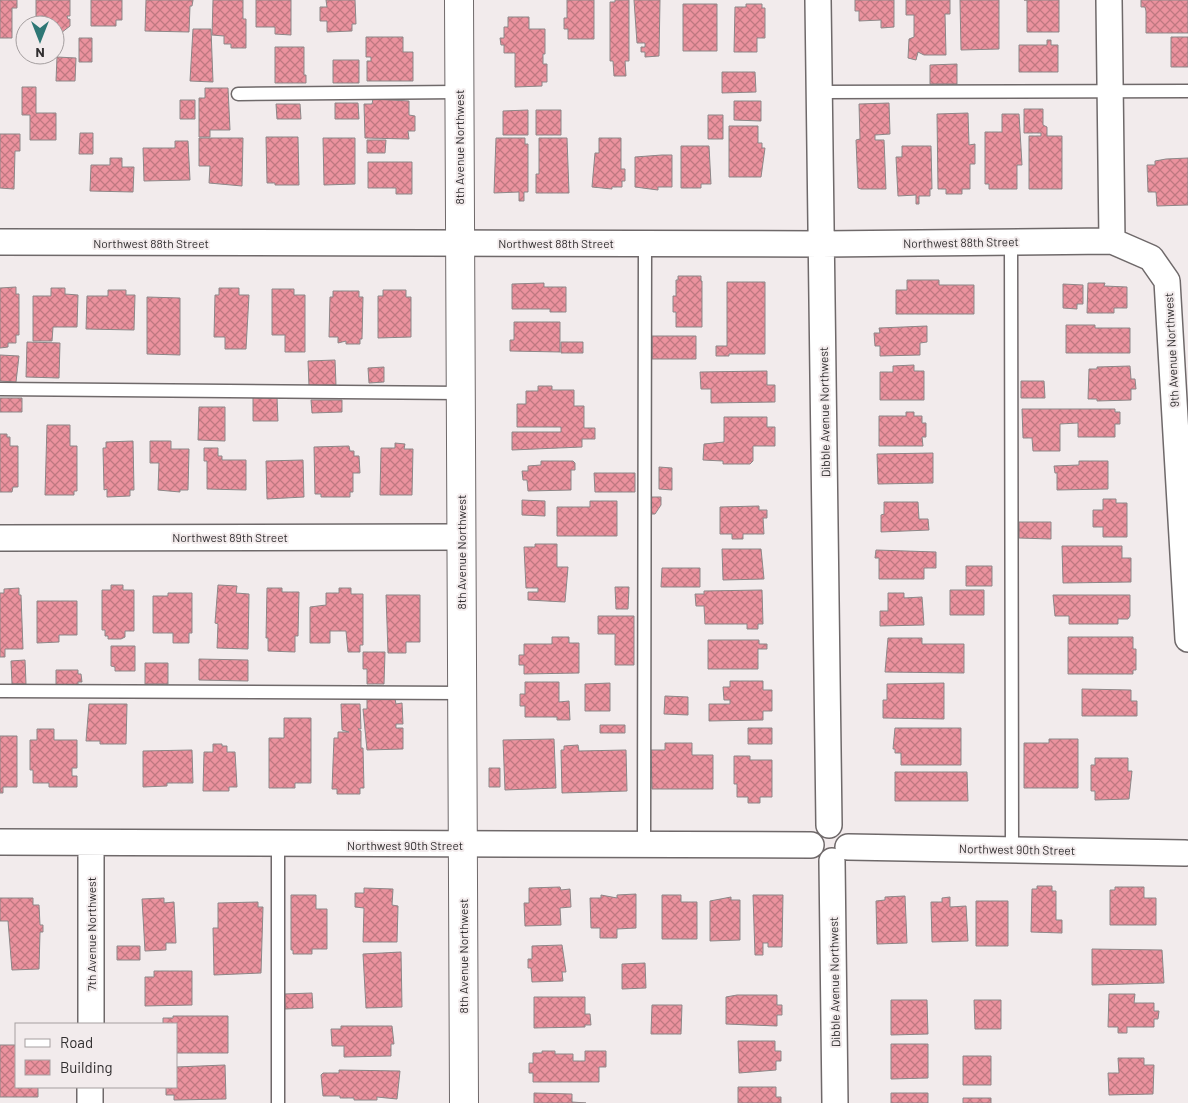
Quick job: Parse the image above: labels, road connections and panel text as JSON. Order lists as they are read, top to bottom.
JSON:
{
  "streets": {
    "street": [
      "8th Avenue Northwest",
      "Northwest 88th Street",
      "9th Avenue Northwest",
      "Dibble Avenue Northwest",
      "Northwest 89th Street",
      "Northwest 90th Street",
      "7th Avenue Northwest"
    ]
  },
  "crossings": [
    ["8th Avenue Northwest", "Northwest 88th Street"],
    ["8th Avenue Northwest", "Northwest 89th Street"],
    ["8th Avenue Northwest", "Northwest 90th Street"],
    ["Northwest 88th Street", "9th Avenue Northwest"],
    ["Northwest 88th Street", "Dibble Avenue Northwest"],
    ["Dibble Avenue Northwest", "Northwest 90th Street"],
    ["Northwest 90th Street", "7th Avenue Northwest"]
  ],
  "legend": ["Road", "Building"],
  "north": "bottom"
}
